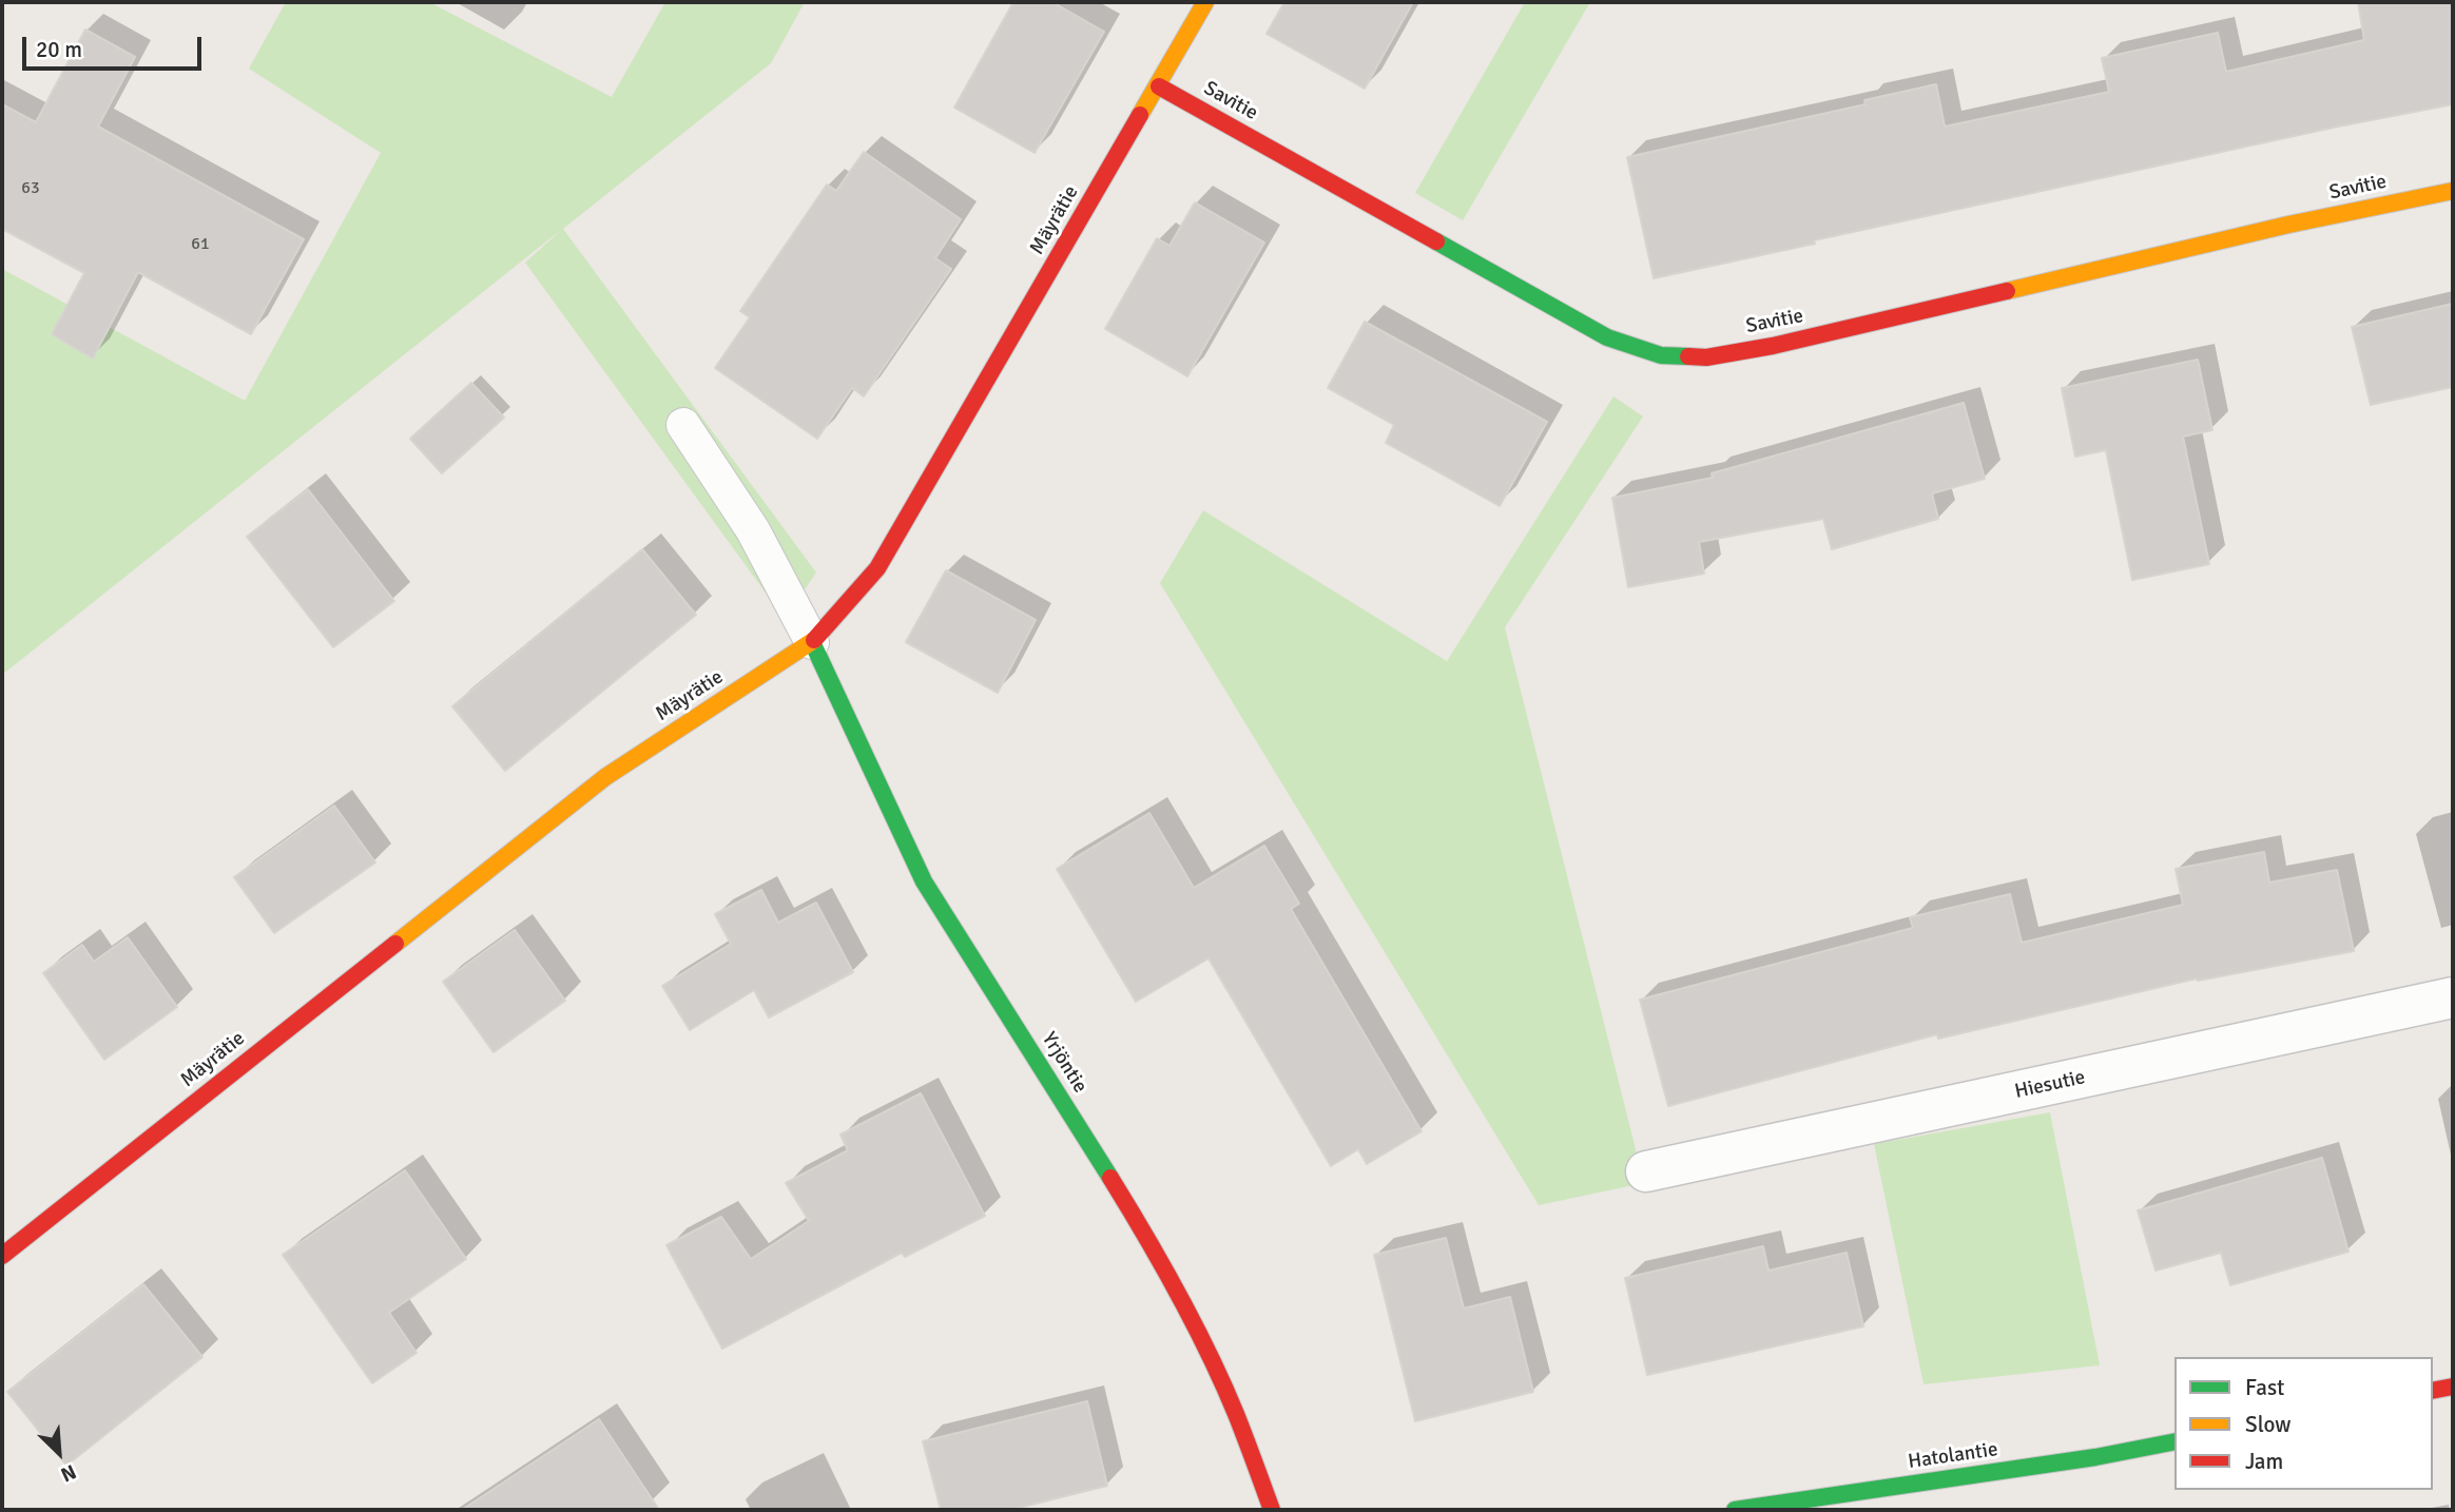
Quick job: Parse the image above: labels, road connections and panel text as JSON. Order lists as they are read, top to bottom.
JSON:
{
  "streets": {
    "street": [
      "Savitie",
      "Mäyrätie",
      "Yrjöntie",
      "Hiesutie",
      "Hatolantie"
    ]
  },
  "crossings": [
    ["Savitie", "Mäyrätie"],
    ["Mäyrätie", "Yrjöntie"]
  ],
  "house_numbers": ["63", "61"],
  "legend": ["Fast", "Slow", "Jam"],
  "scale_bar": "20 m",
  "north": "bottom right"
}
